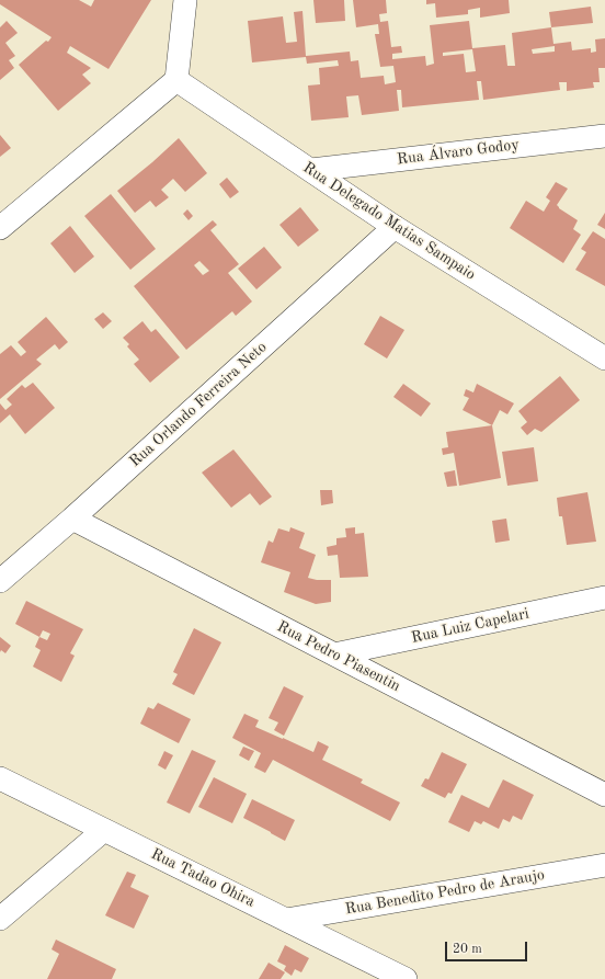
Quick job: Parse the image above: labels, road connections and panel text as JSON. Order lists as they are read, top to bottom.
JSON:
{
  "streets": {
    "street": [
      "Rua Álvaro Godoy",
      "Rua Delegado Matias Sampaio",
      "Rua Orlando Ferreira Neto",
      "Rua Luiz Capelari",
      "Rua Pedro Piasentin",
      "Rua Tadao Ohira",
      "Rua Benedito Pedro de Araujo"
    ]
  },
  "crossings": [
    ["Rua Álvaro Godoy", "Rua Delegado Matias Sampaio"],
    ["Rua Delegado Matias Sampaio", "Rua Orlando Ferreira Neto"],
    ["Rua Orlando Ferreira Neto", "Rua Pedro Piasentin"],
    ["Rua Luiz Capelari", "Rua Pedro Piasentin"],
    ["Rua Tadao Ohira", "Rua Benedito Pedro de Araujo"]
  ],
  "scale_bar": "20 m"
}
